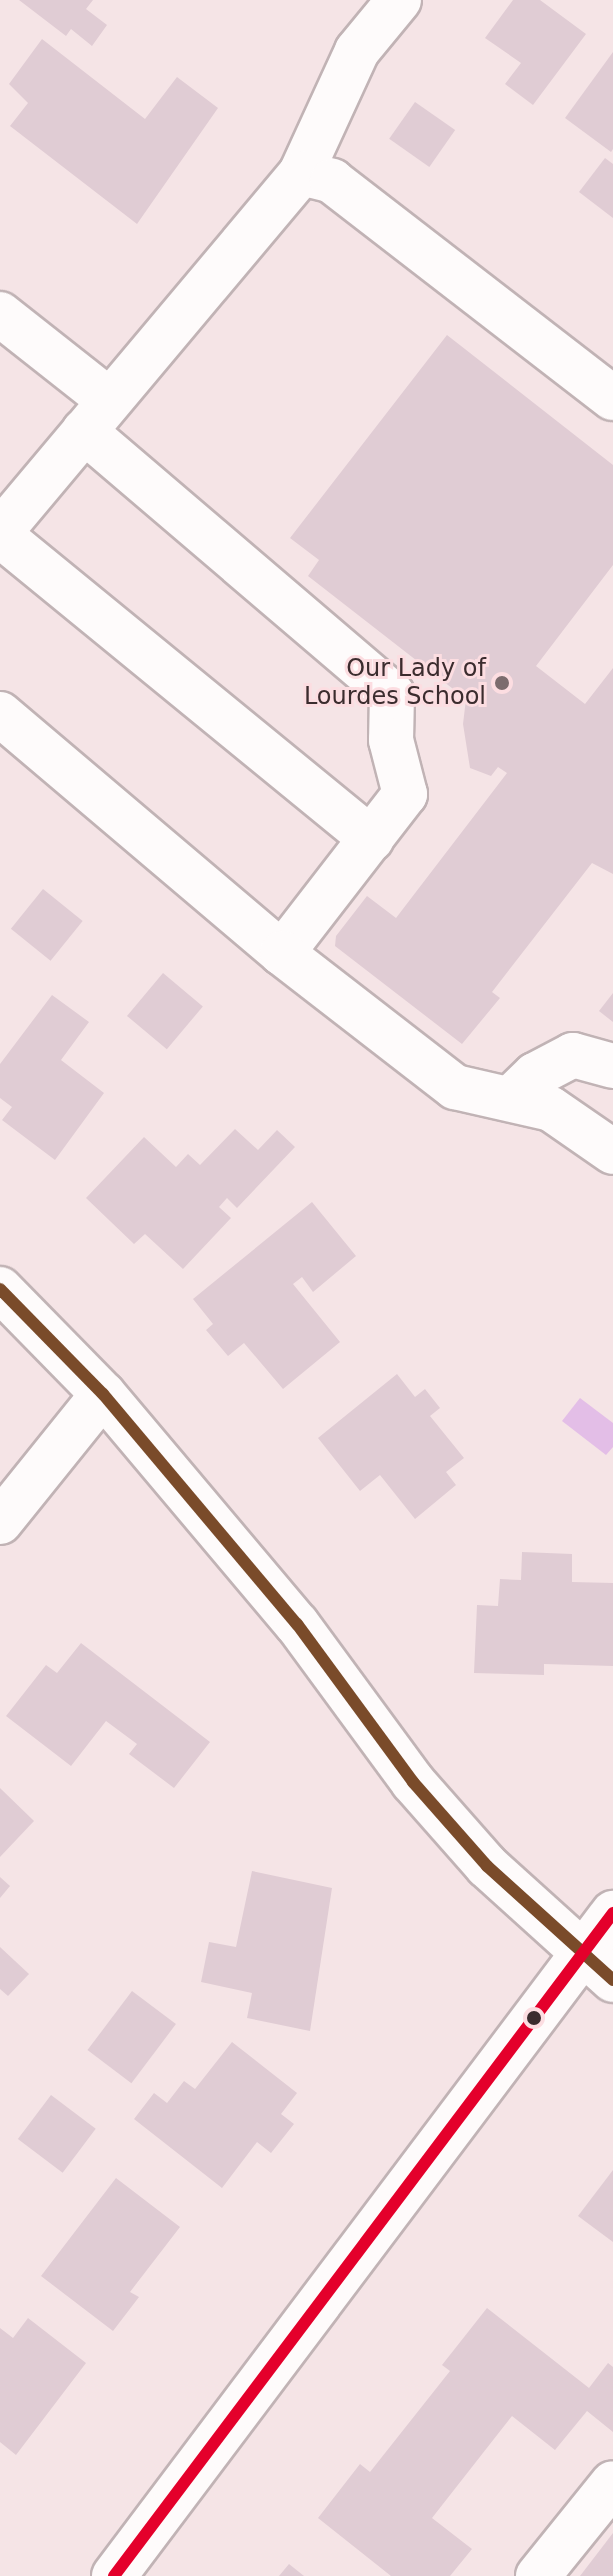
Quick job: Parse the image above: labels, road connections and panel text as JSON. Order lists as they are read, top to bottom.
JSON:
{
  "places": ["Our Lady of Lourdes School"]
}
